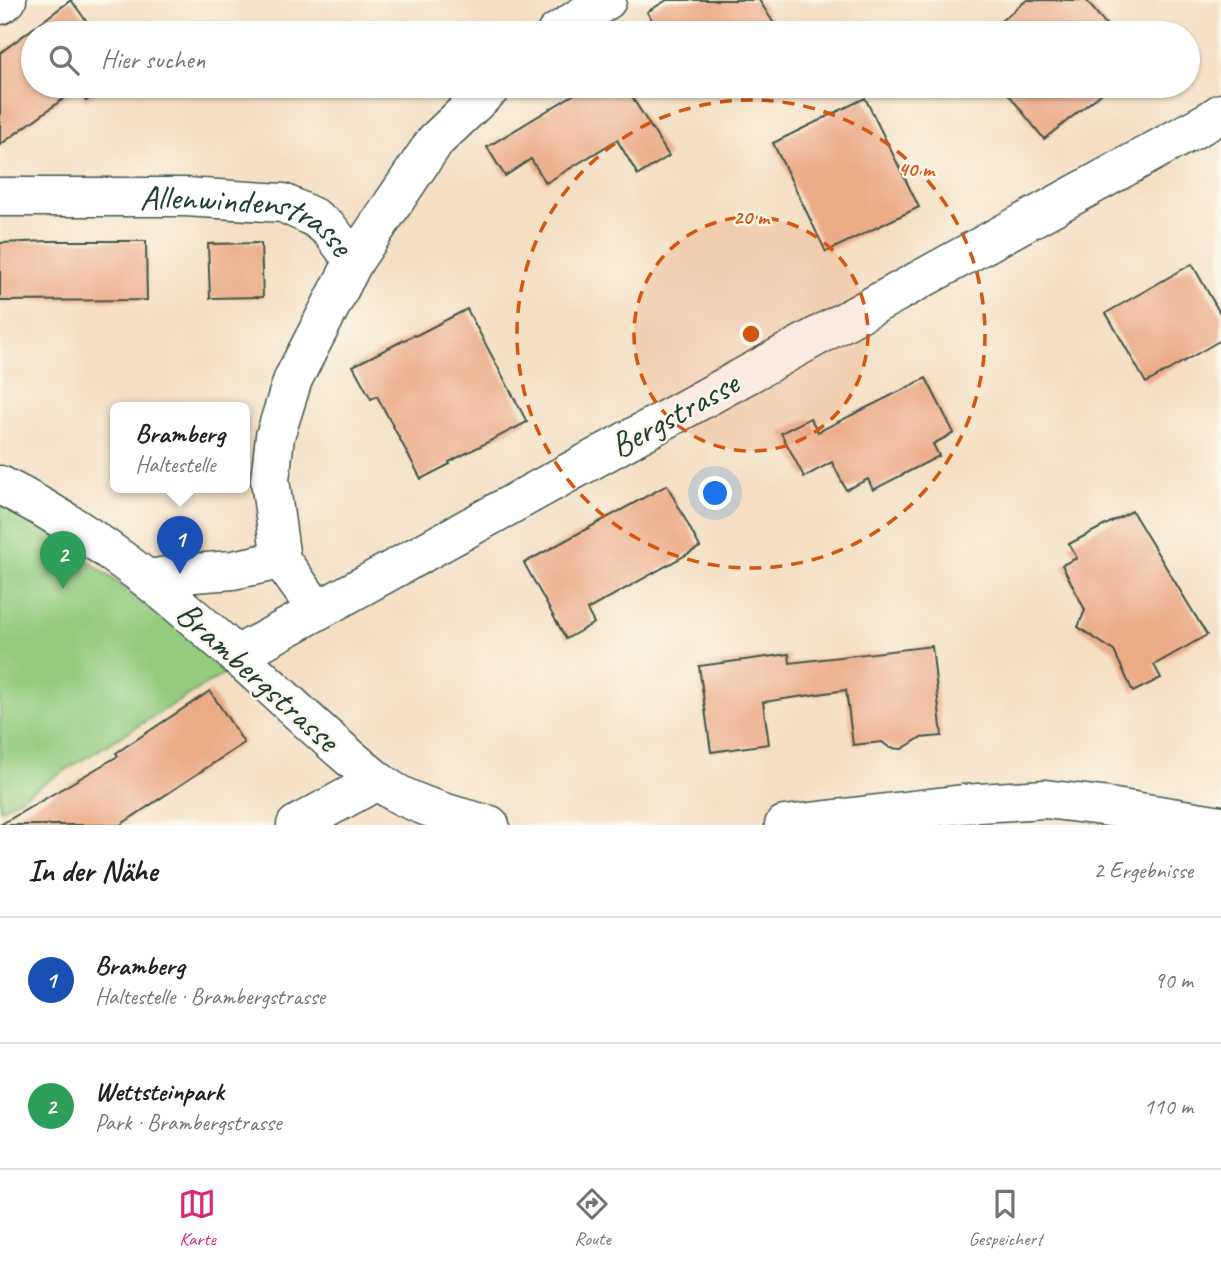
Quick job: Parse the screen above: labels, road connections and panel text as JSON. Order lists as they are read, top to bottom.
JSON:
{
  "streets": {
    "street": ["Allenwindenstrasse", "Bergstrasse", "Brambergstrasse"]
  },
  "crossings": [
    ["Allenwindenstrasse", "Bergstrasse"],
    ["Bergstrasse", "Brambergstrasse"]
  ],
  "page": {
    "search": "Hier suchen",
    "popup": ["Bramberg", "Haltestelle"],
    "pins": ["1", "2"],
    "heading": ["In der Nähe", "2 Ergebnisse"],
    "list": [
      {
        "mark": "1",
        "name": "Bramberg",
        "note": "Haltestelle · Brambergstrasse",
        "value": "90 m"
      },
      {
        "mark": "2",
        "name": "Wettsteinpark",
        "note": "Park · Brambergstrasse",
        "value": "110 m"
      }
    ],
    "nav": ["Karte", "Route", "Gespeichert"]
  },
  "rings": ["40 m", "20 m"]
}
